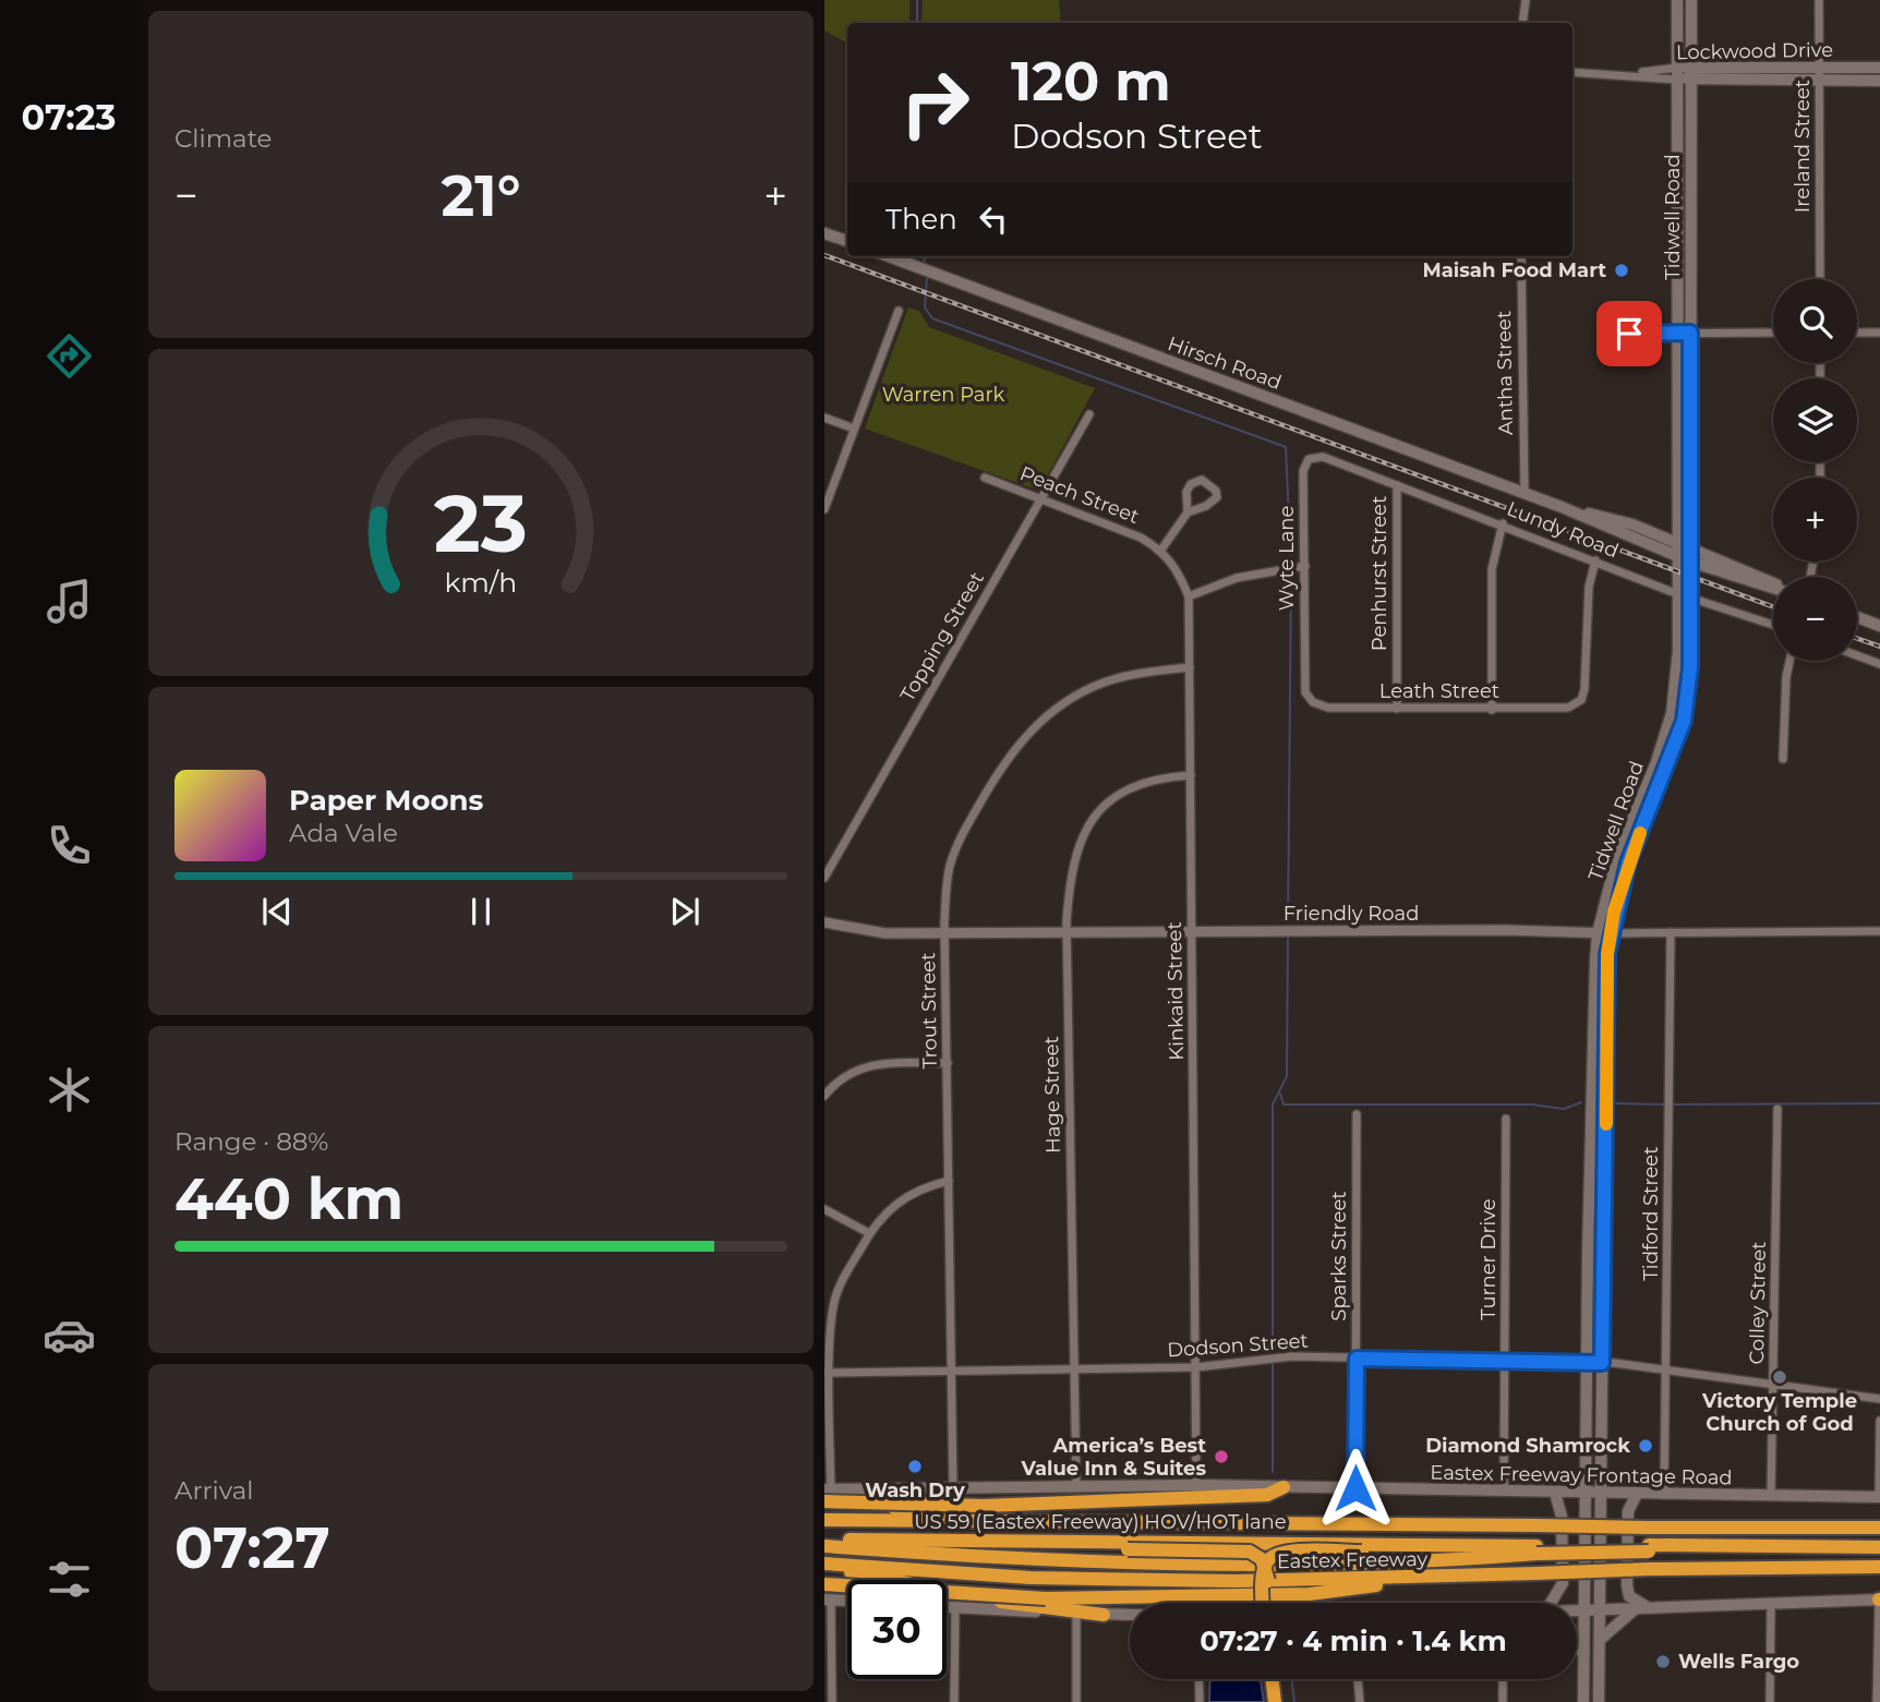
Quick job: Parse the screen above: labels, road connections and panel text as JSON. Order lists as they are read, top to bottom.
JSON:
{
  "streets": {
    "highway": ["US 59 (Eastex Freeway) HOV/HOT lane", "Eastex Freeway"],
    "main road": [
      "Lockwood Drive",
      "Tidwell Road",
      "Hirsch Road",
      "Eastex Freeway Frontage Road"
    ],
    "street": [
      "Ireland Street",
      "Antha Street",
      "Peach Street",
      "Lundy Road",
      "Wyte Lane",
      "Penhurst Street",
      "Topping Street",
      "Leath Street",
      "Friendly Road",
      "Kinkaid Street",
      "Trout Street",
      "Hage Street",
      "Tidford Street",
      "Sparks Street",
      "Turner Drive",
      "Colley Street",
      "Dodson Street"
    ]
  },
  "crossings": [
    ["Lockwood Drive", "Ireland Street"],
    ["Lockwood Drive", "Tidwell Road"],
    ["Tidwell Road", "Hirsch Road"],
    ["Tidwell Road", "Lundy Road"],
    ["Tidwell Road", "Friendly Road"],
    ["Tidwell Road", "Dodson Street"],
    ["Tidwell Road", "Eastex Freeway Frontage Road"],
    ["Hirsch Road", "Antha Street"],
    ["Peach Street", "Topping Street"],
    ["Peach Street", "Kinkaid Street"],
    ["Lundy Road", "Wyte Lane"],
    ["Lundy Road", "Penhurst Street"],
    ["Lundy Road", "Leath Street"],
    ["Wyte Lane", "Leath Street"],
    ["Penhurst Street", "Leath Street"],
    ["Friendly Road", "Kinkaid Street"],
    ["Friendly Road", "Trout Street"],
    ["Friendly Road", "Hage Street"],
    ["Friendly Road", "Tidford Street"],
    ["Kinkaid Street", "Trout Street"],
    ["Kinkaid Street", "Hage Street"],
    ["Kinkaid Street", "Dodson Street"],
    ["Kinkaid Street", "Eastex Freeway Frontage Road"],
    ["Trout Street", "Dodson Street"],
    ["Trout Street", "Eastex Freeway Frontage Road"],
    ["Hage Street", "Dodson Street"],
    ["Hage Street", "Eastex Freeway Frontage Road"],
    ["Tidford Street", "Dodson Street"],
    ["Tidford Street", "Eastex Freeway Frontage Road"],
    ["Sparks Street", "Dodson Street"],
    ["Sparks Street", "Eastex Freeway Frontage Road"],
    ["Turner Drive", "Dodson Street"],
    ["Turner Drive", "Eastex Freeway Frontage Road"],
    ["Colley Street", "Dodson Street"],
    ["Colley Street", "Eastex Freeway Frontage Road"],
    ["US 59 (Eastex Freeway) HOV/HOT lane", "Eastex Freeway"]
  ],
  "parks": ["Warren Park"],
  "places": [
    "Maisah Food Mart",
    "Victory Temple Church of God",
    "Diamond Shamrock",
    "America’s Best Value Inn & Suites",
    "Wash Dry",
    "Wells Fargo"
  ],
  "page": {
    "tabs": "07:23",
    "tile": [
      "Climate",
      ["Range · 88%", "440 km"],
      ["Arrival", "07:27"]
    ],
    "turn": ["120 m", "Dodson Street"],
    "heat": ["−", "21°", "+"],
    "then": "Then",
    "map_buttons": ["+", "−"],
    "song": ["Paper Moons", "Ada Vale"],
    "limit": "30",
    "trip": "07:27 · 4 min · 1.4 km",
    "gauge": ["23", "km/h"]
  }
}
